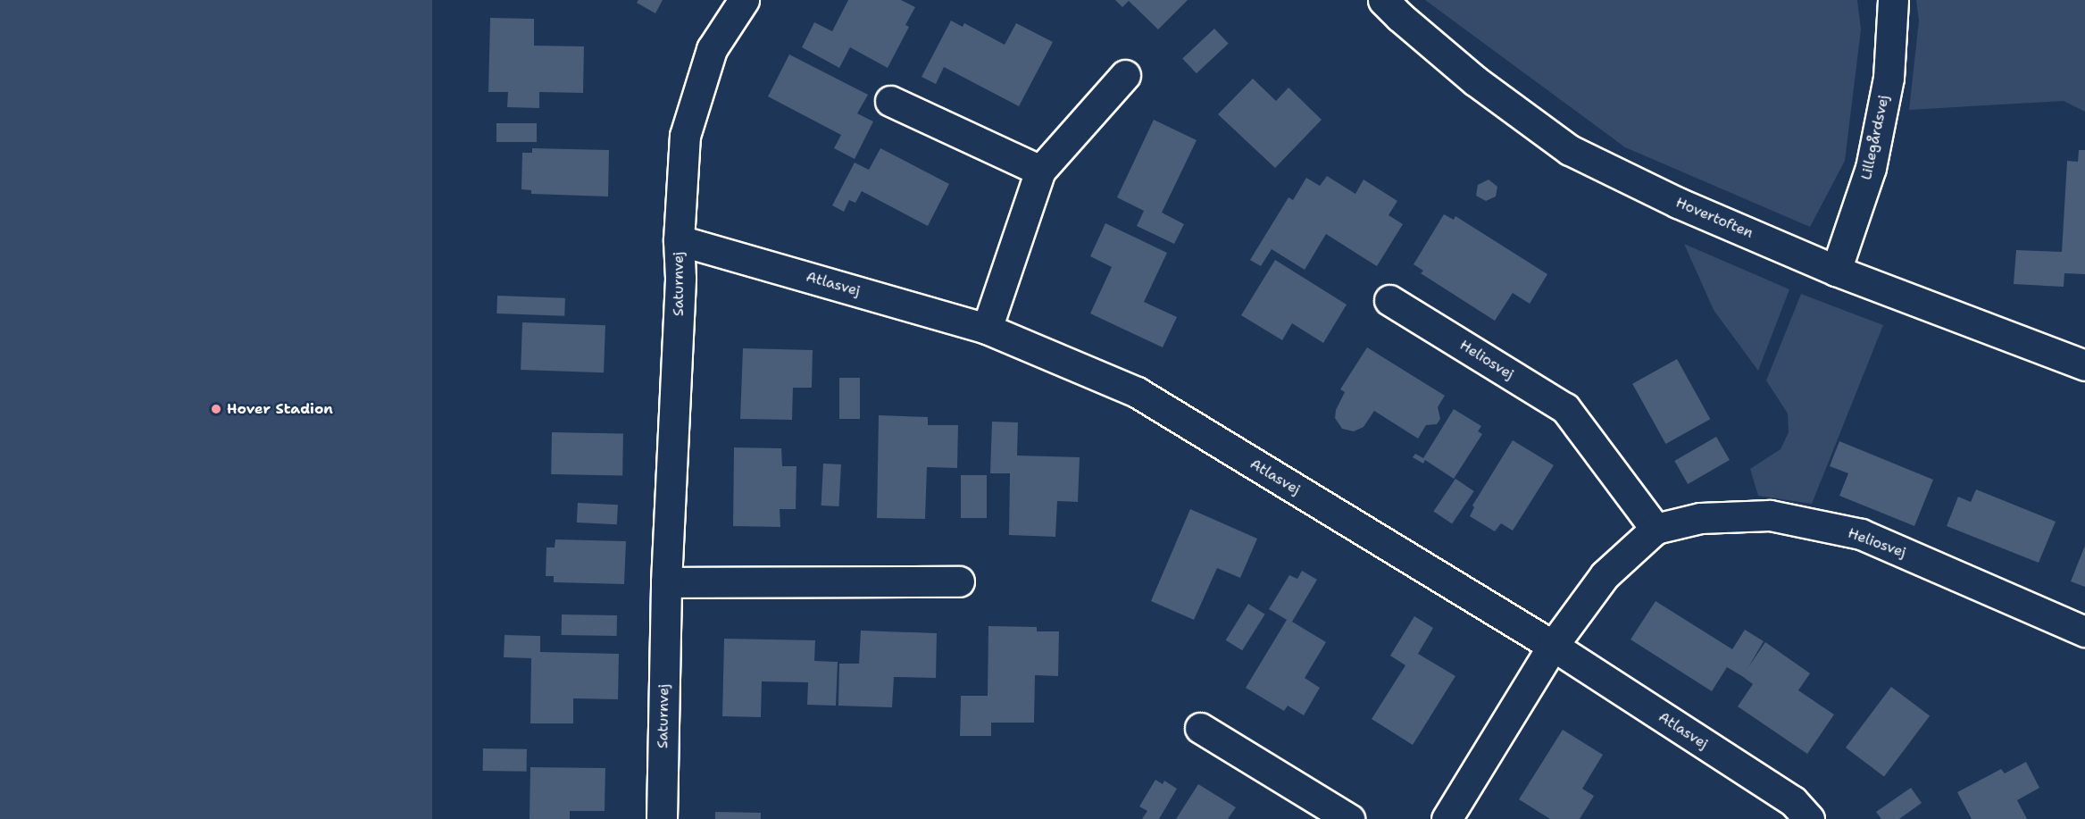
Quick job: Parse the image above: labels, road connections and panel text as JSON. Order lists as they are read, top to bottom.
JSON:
{
  "streets": {
    "street": [
      "Lillegårdsvej",
      "Hovertoften",
      "Saturnvej",
      "Atlasvej",
      "Heliosvej"
    ]
  },
  "crossings": [
    ["Lillegårdsvej", "Hovertoften"],
    ["Saturnvej", "Atlasvej"],
    ["Atlasvej", "Heliosvej"]
  ],
  "places": ["Hover Stadion"]
}
